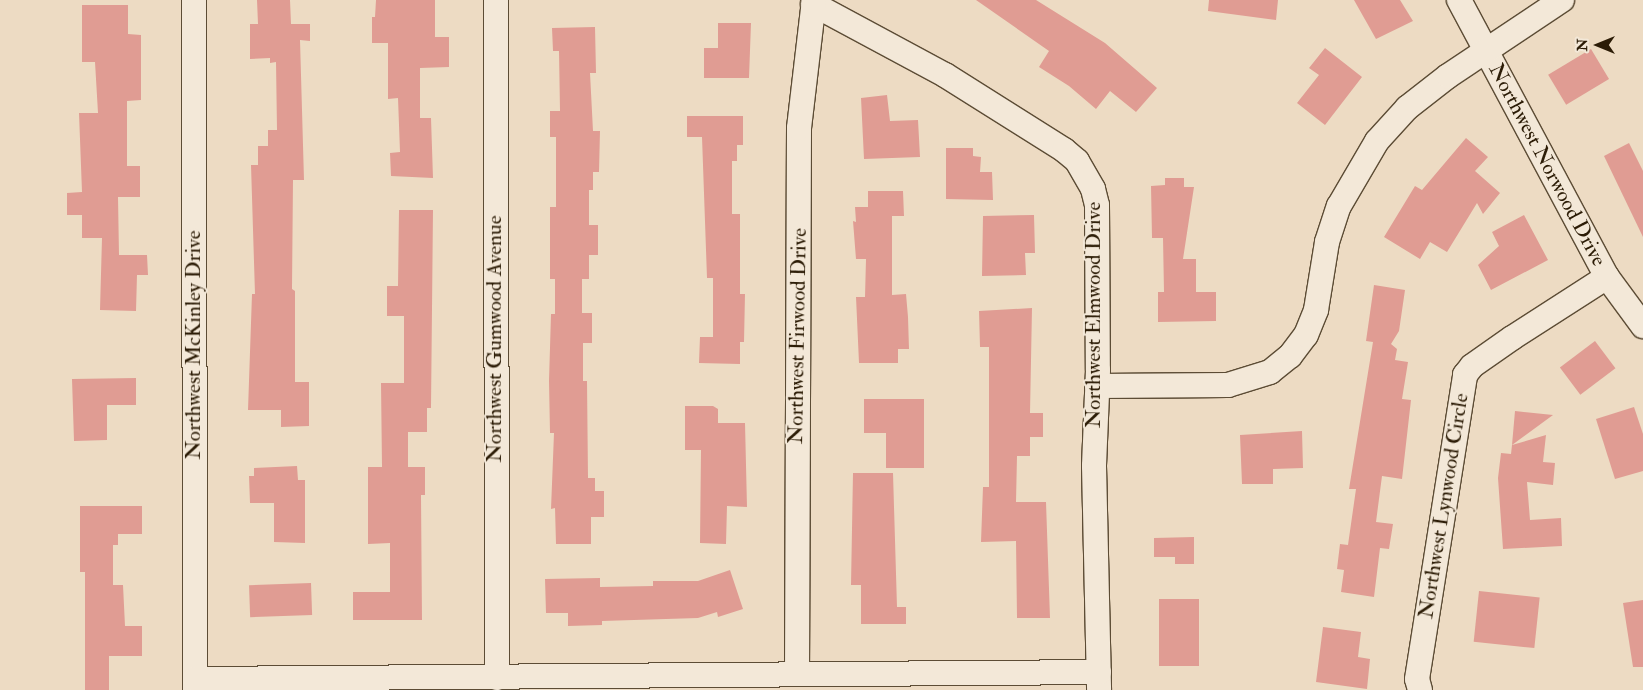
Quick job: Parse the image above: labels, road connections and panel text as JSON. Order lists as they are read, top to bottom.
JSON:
{
  "streets": {
    "street": [
      "Northwest Norwood Drive",
      "Northwest Elmwood Drive",
      "Northwest Firwood Drive",
      "Northwest Gumwood Avenue",
      "Northwest McKinley Drive",
      "Northwest Lynwood Circle"
    ]
  },
  "crossings": [
    ["Northwest Norwood Drive", "Northwest Lynwood Circle"],
    ["Northwest Elmwood Drive", "Northwest Firwood Drive"]
  ],
  "north": "left"
}
